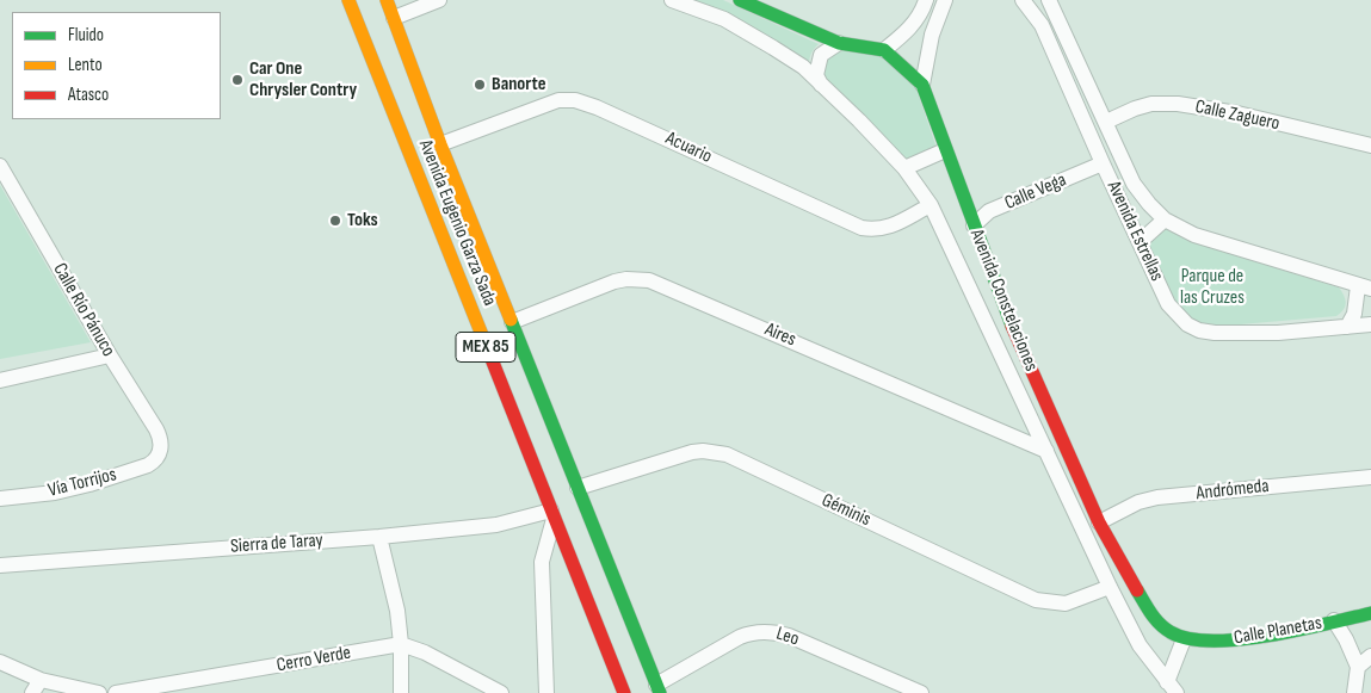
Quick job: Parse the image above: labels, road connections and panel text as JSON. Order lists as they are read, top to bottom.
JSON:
{
  "streets": {
    "main road": [
      "Avenida Eugenio Garza Sada",
      "Avenida Constelaciones",
      "MEX 85",
      "Calle Planetas"
    ],
    "street": [
      "Calle Zaguero",
      "Acuario",
      "Calle Vega",
      "Avenida Estrellas",
      "Calle Río Pánuco",
      "Aires",
      "Vía Torrijos",
      "Andrómeda",
      "Géminis",
      "Sierra de Taray",
      "Leo",
      "Cerro Verde"
    ]
  },
  "crossings": [
    ["Calle Zaguero", "Avenida Estrellas"],
    ["Acuario", "Avenida Eugenio Garza Sada"],
    ["Acuario", "Avenida Constelaciones"],
    ["Calle Vega", "Avenida Estrellas"],
    ["Calle Vega", "Avenida Constelaciones"],
    ["Avenida Eugenio Garza Sada", "Aires"],
    ["Avenida Eugenio Garza Sada", "Géminis"],
    ["Avenida Eugenio Garza Sada", "Sierra de Taray"],
    ["Avenida Eugenio Garza Sada", "Leo"],
    ["Avenida Constelaciones", "Aires"],
    ["Avenida Constelaciones", "Andrómeda"],
    ["Avenida Constelaciones", "Géminis"],
    ["Avenida Constelaciones", "Calle Planetas"],
    ["Calle Río Pánuco", "Vía Torrijos"]
  ],
  "parks": ["Parque de las Cruzes"],
  "places": ["Car One Chrysler Contry", "Banorte", "Toks"],
  "legend": ["Fluido", "Lento", "Atasco"]
}
